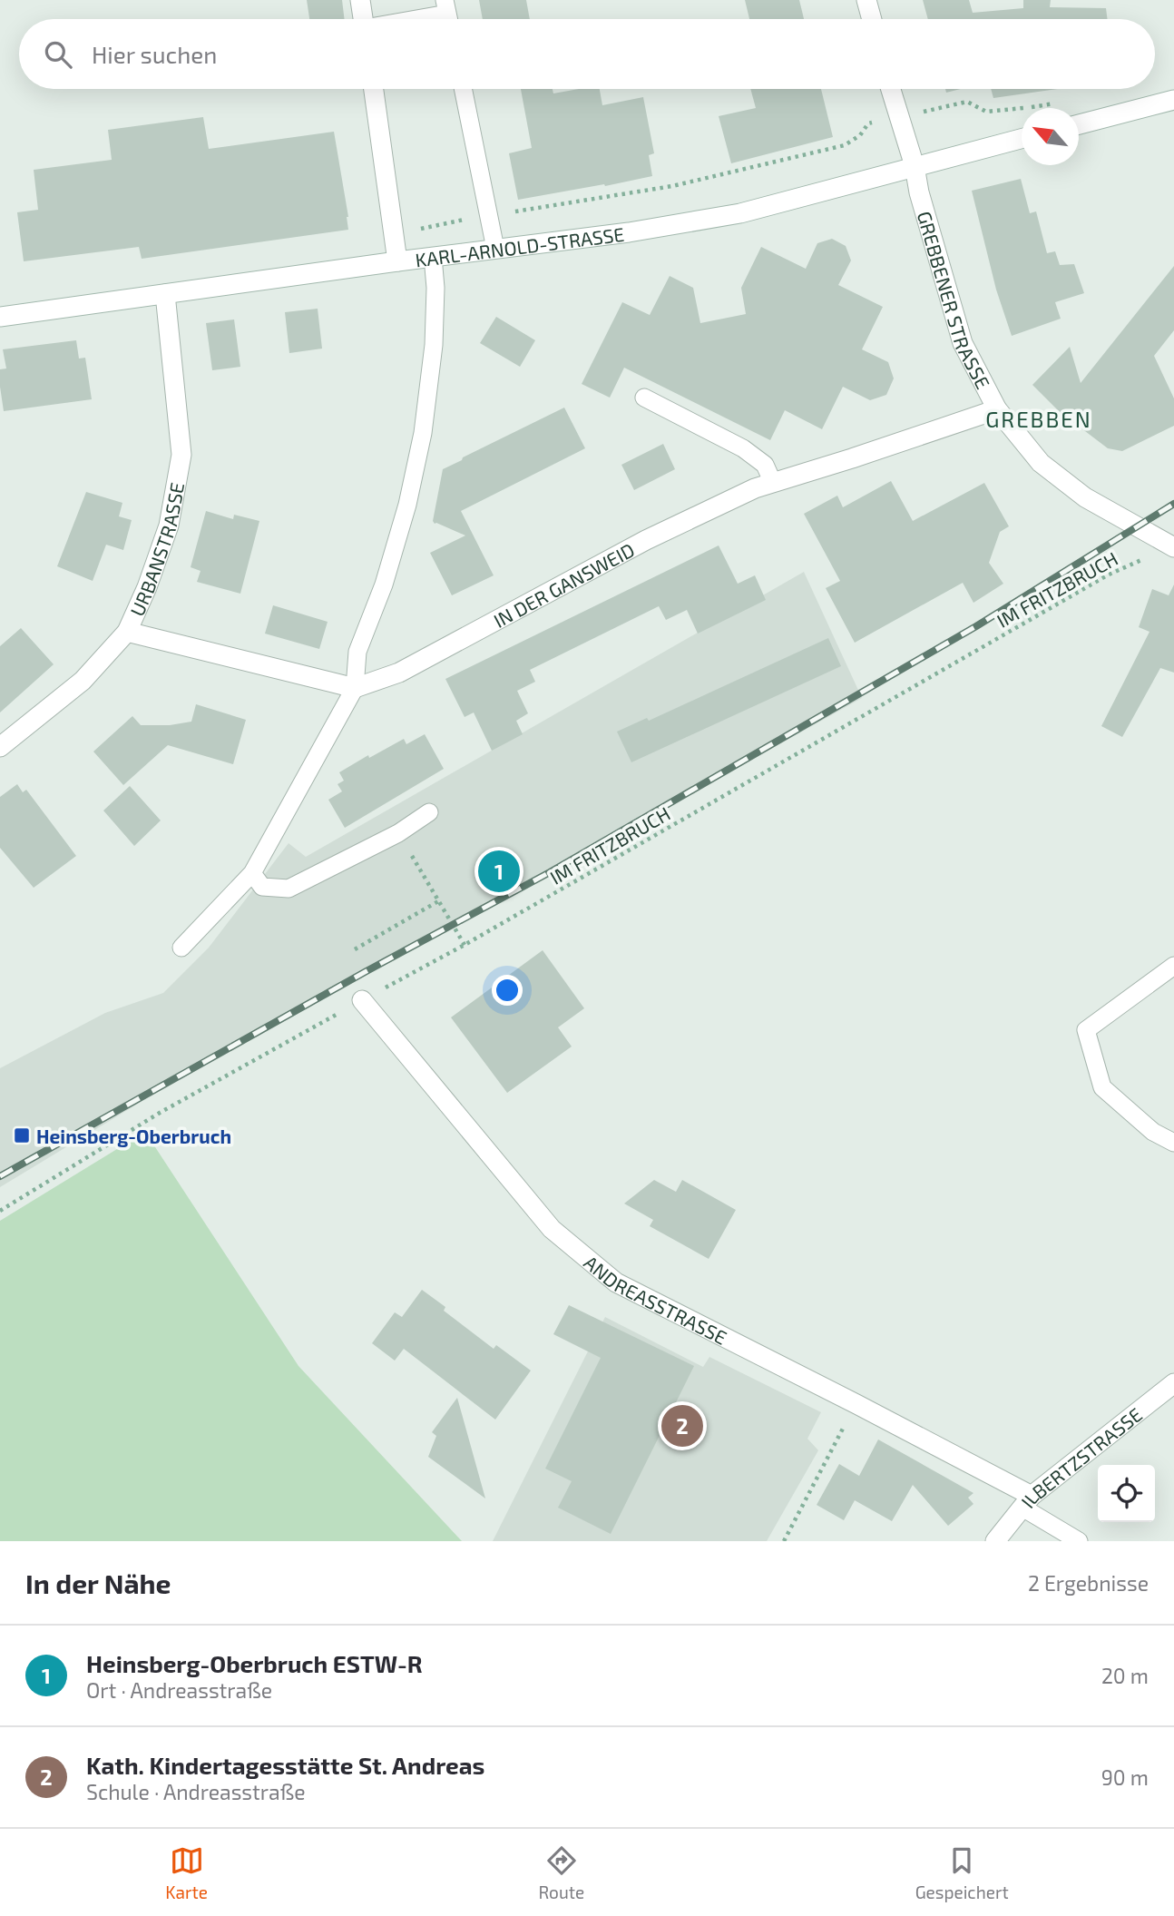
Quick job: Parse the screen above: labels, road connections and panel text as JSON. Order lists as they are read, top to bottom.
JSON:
{
  "streets": {
    "street": [
      "KARL-ARNOLD-STRASSE",
      "GREBBENER STRASSE",
      "URBANSTRASSE",
      "IN DER GANSWEID",
      "ANDREASSTRASSE",
      "ILBERTZSTRASSE"
    ],
    "path": ["IM FRITZBRUCH"]
  },
  "crossings": [
    ["KARL-ARNOLD-STRASSE", "GREBBENER STRASSE"],
    ["KARL-ARNOLD-STRASSE", "URBANSTRASSE"],
    ["GREBBENER STRASSE", "IN DER GANSWEID"],
    ["GREBBENER STRASSE", "IM FRITZBRUCH"],
    ["IM FRITZBRUCH", "ANDREASSTRASSE"],
    ["ANDREASSTRASSE", "ILBERTZSTRASSE"]
  ],
  "districts": ["GREBBEN"],
  "places": {
    "transit": ["Heinsberg-Oberbruch"]
  },
  "north": "top left",
  "page": {
    "search": "Hier suchen",
    "pins": ["1", "2"],
    "heading": ["In der Nähe", "2 Ergebnisse"],
    "list": [
      {
        "mark": "1",
        "name": "Heinsberg-Oberbruch ESTW-R",
        "note": "Ort · Andreasstraße",
        "value": "20 m"
      },
      {
        "mark": "2",
        "name": "Kath. Kindertagesstätte St. Andreas",
        "note": "Schule · Andreasstraße",
        "value": "90 m"
      }
    ],
    "nav": ["Karte", "Route", "Gespeichert"]
  }
}
